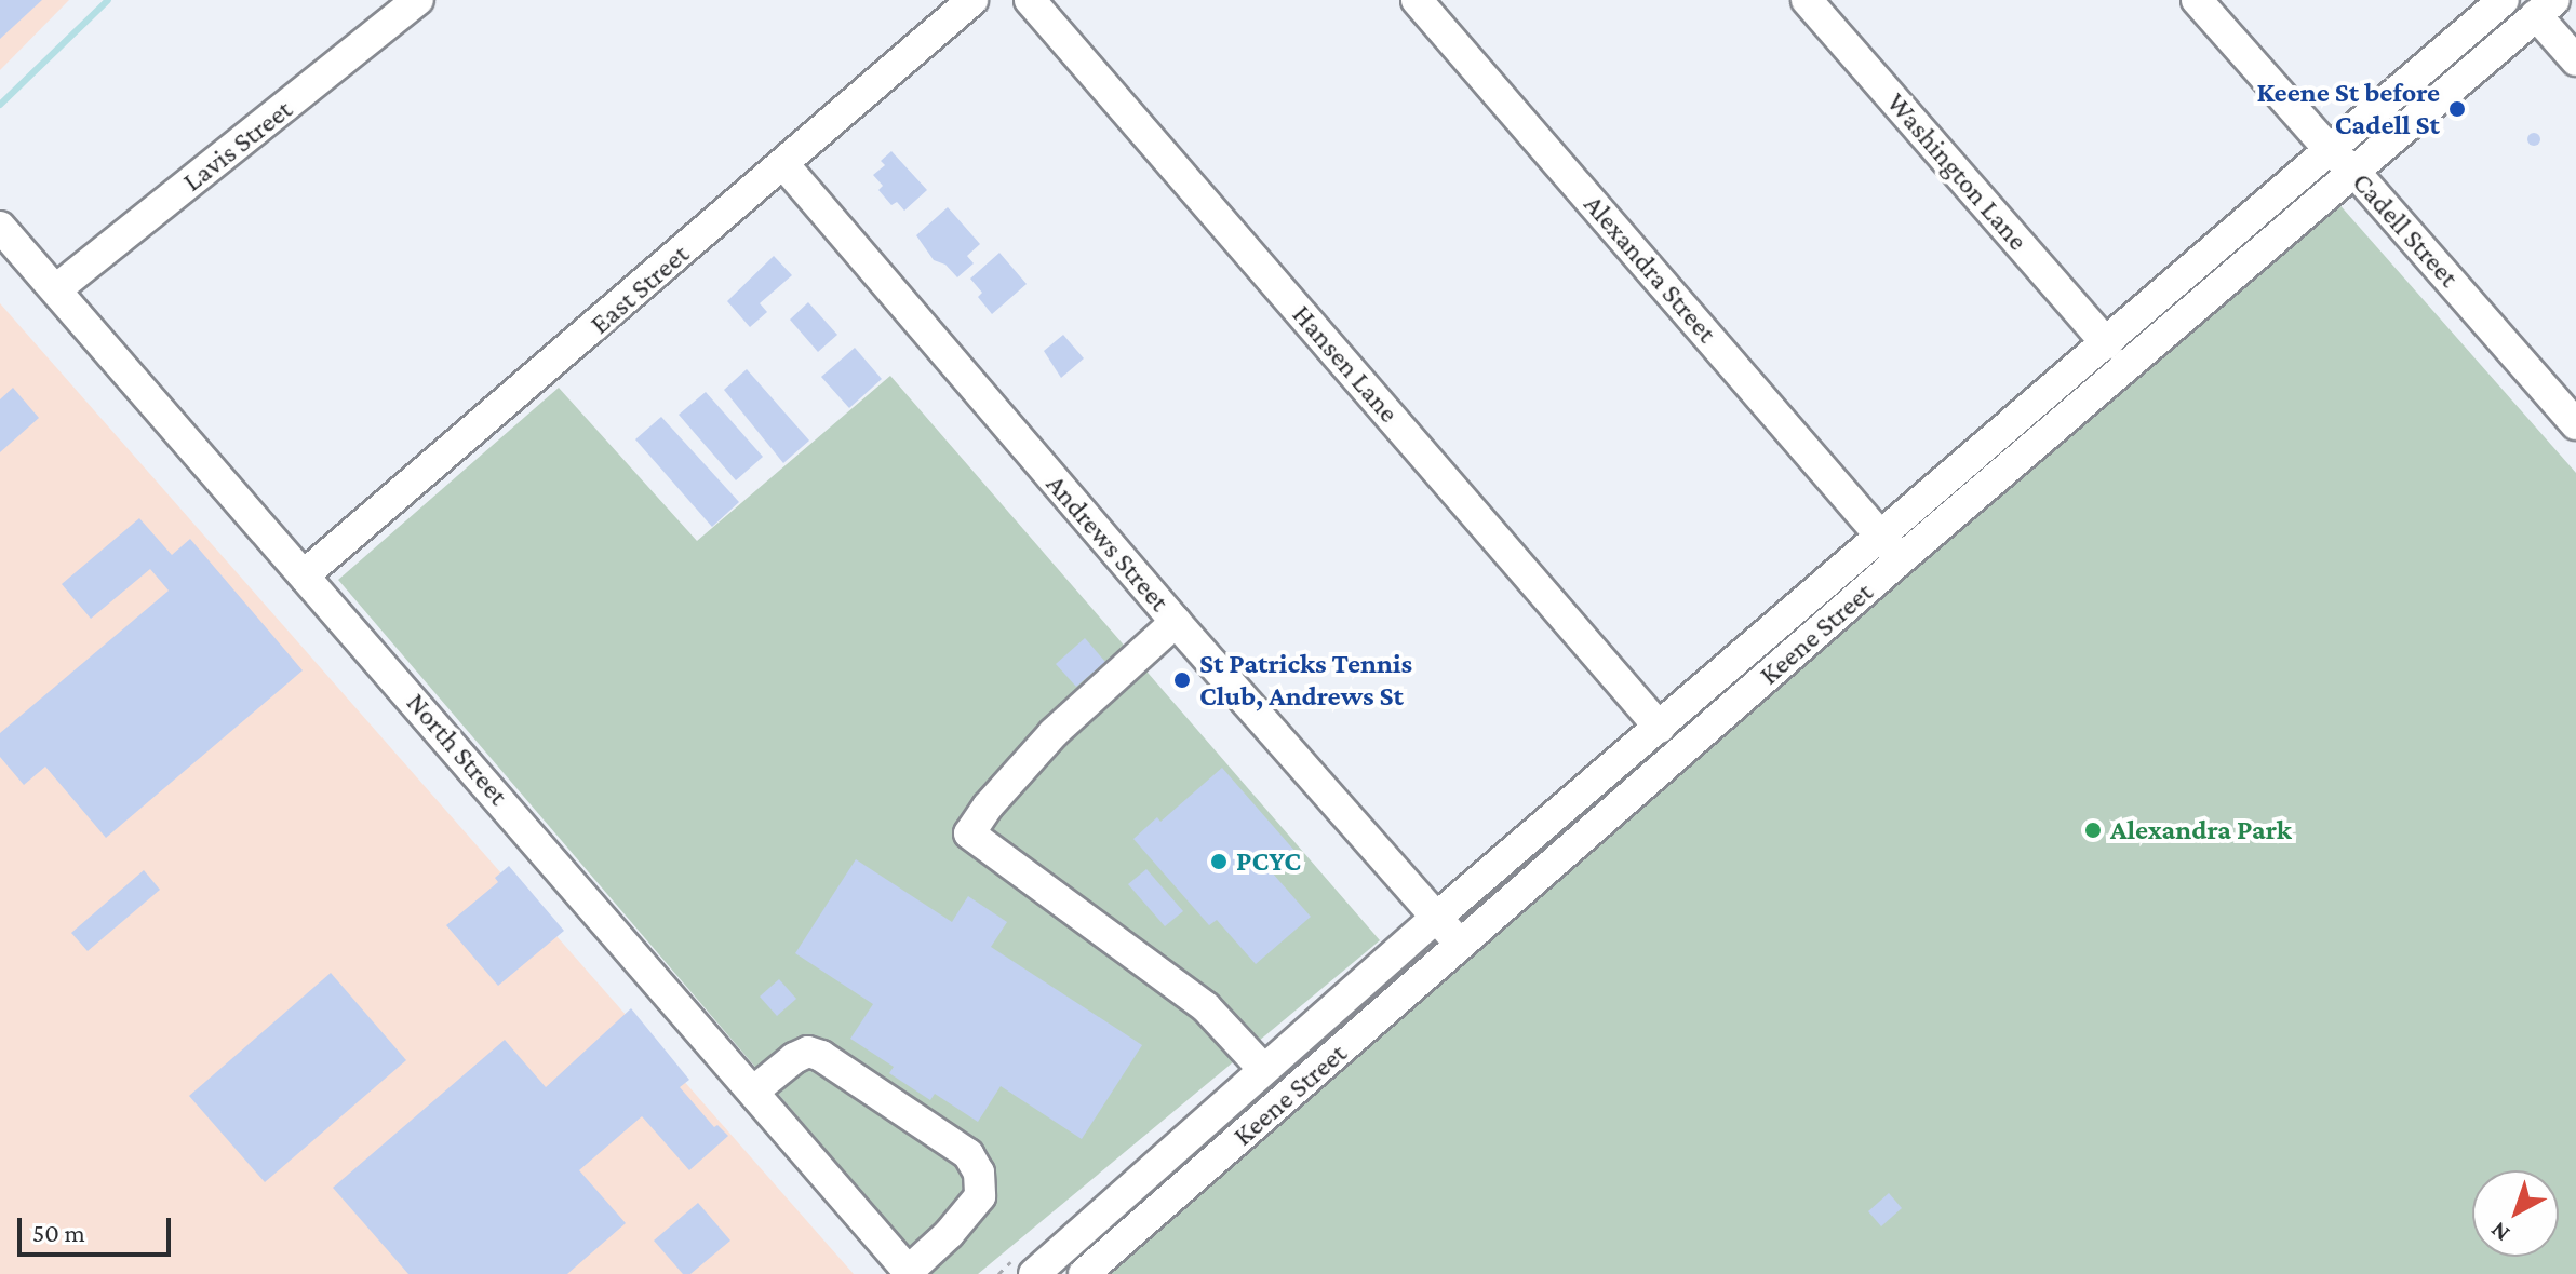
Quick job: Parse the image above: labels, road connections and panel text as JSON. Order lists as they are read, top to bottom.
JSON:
{
  "streets": {
    "street": [
      "Lavis Street",
      "Washington Lane",
      "Cadell Street",
      "Alexandra Street",
      "East Street",
      "Hansen Lane",
      "Andrews Street",
      "Keene Street",
      "North Street"
    ]
  },
  "crossings": [
    ["Lavis Street", "North Street"],
    ["Washington Lane", "Keene Street"],
    ["Cadell Street", "Keene Street"],
    ["Alexandra Street", "Keene Street"],
    ["East Street", "Andrews Street"],
    ["East Street", "North Street"],
    ["Hansen Lane", "Keene Street"],
    ["Andrews Street", "Keene Street"]
  ],
  "places": [
    "Keene St before Cadell St",
    "St Patricks Tennis Club, Andrews St",
    "Alexandra Park",
    "PCYC"
  ],
  "scale_bar": "50 m",
  "north": "bottom left"
}
